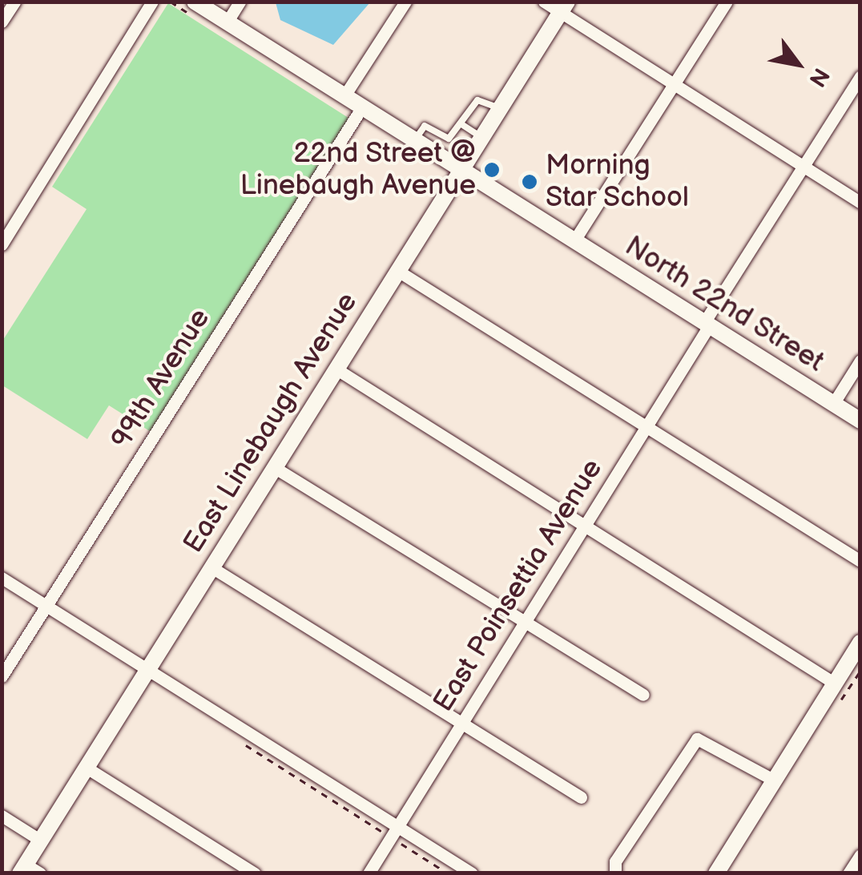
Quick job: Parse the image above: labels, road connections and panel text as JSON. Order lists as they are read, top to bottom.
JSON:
{
  "streets": {
    "street": [
      "North 22nd Street",
      "99th Avenue",
      "East Linebaugh Avenue",
      "East Poinsettia Avenue"
    ]
  },
  "crossings": [
    ["North 22nd Street", "99th Avenue"],
    ["North 22nd Street", "East Linebaugh Avenue"],
    ["North 22nd Street", "East Poinsettia Avenue"]
  ],
  "places": ["22nd Street @ Linebaugh Avenue", "Morning Star School"],
  "north": "bottom right"
}
